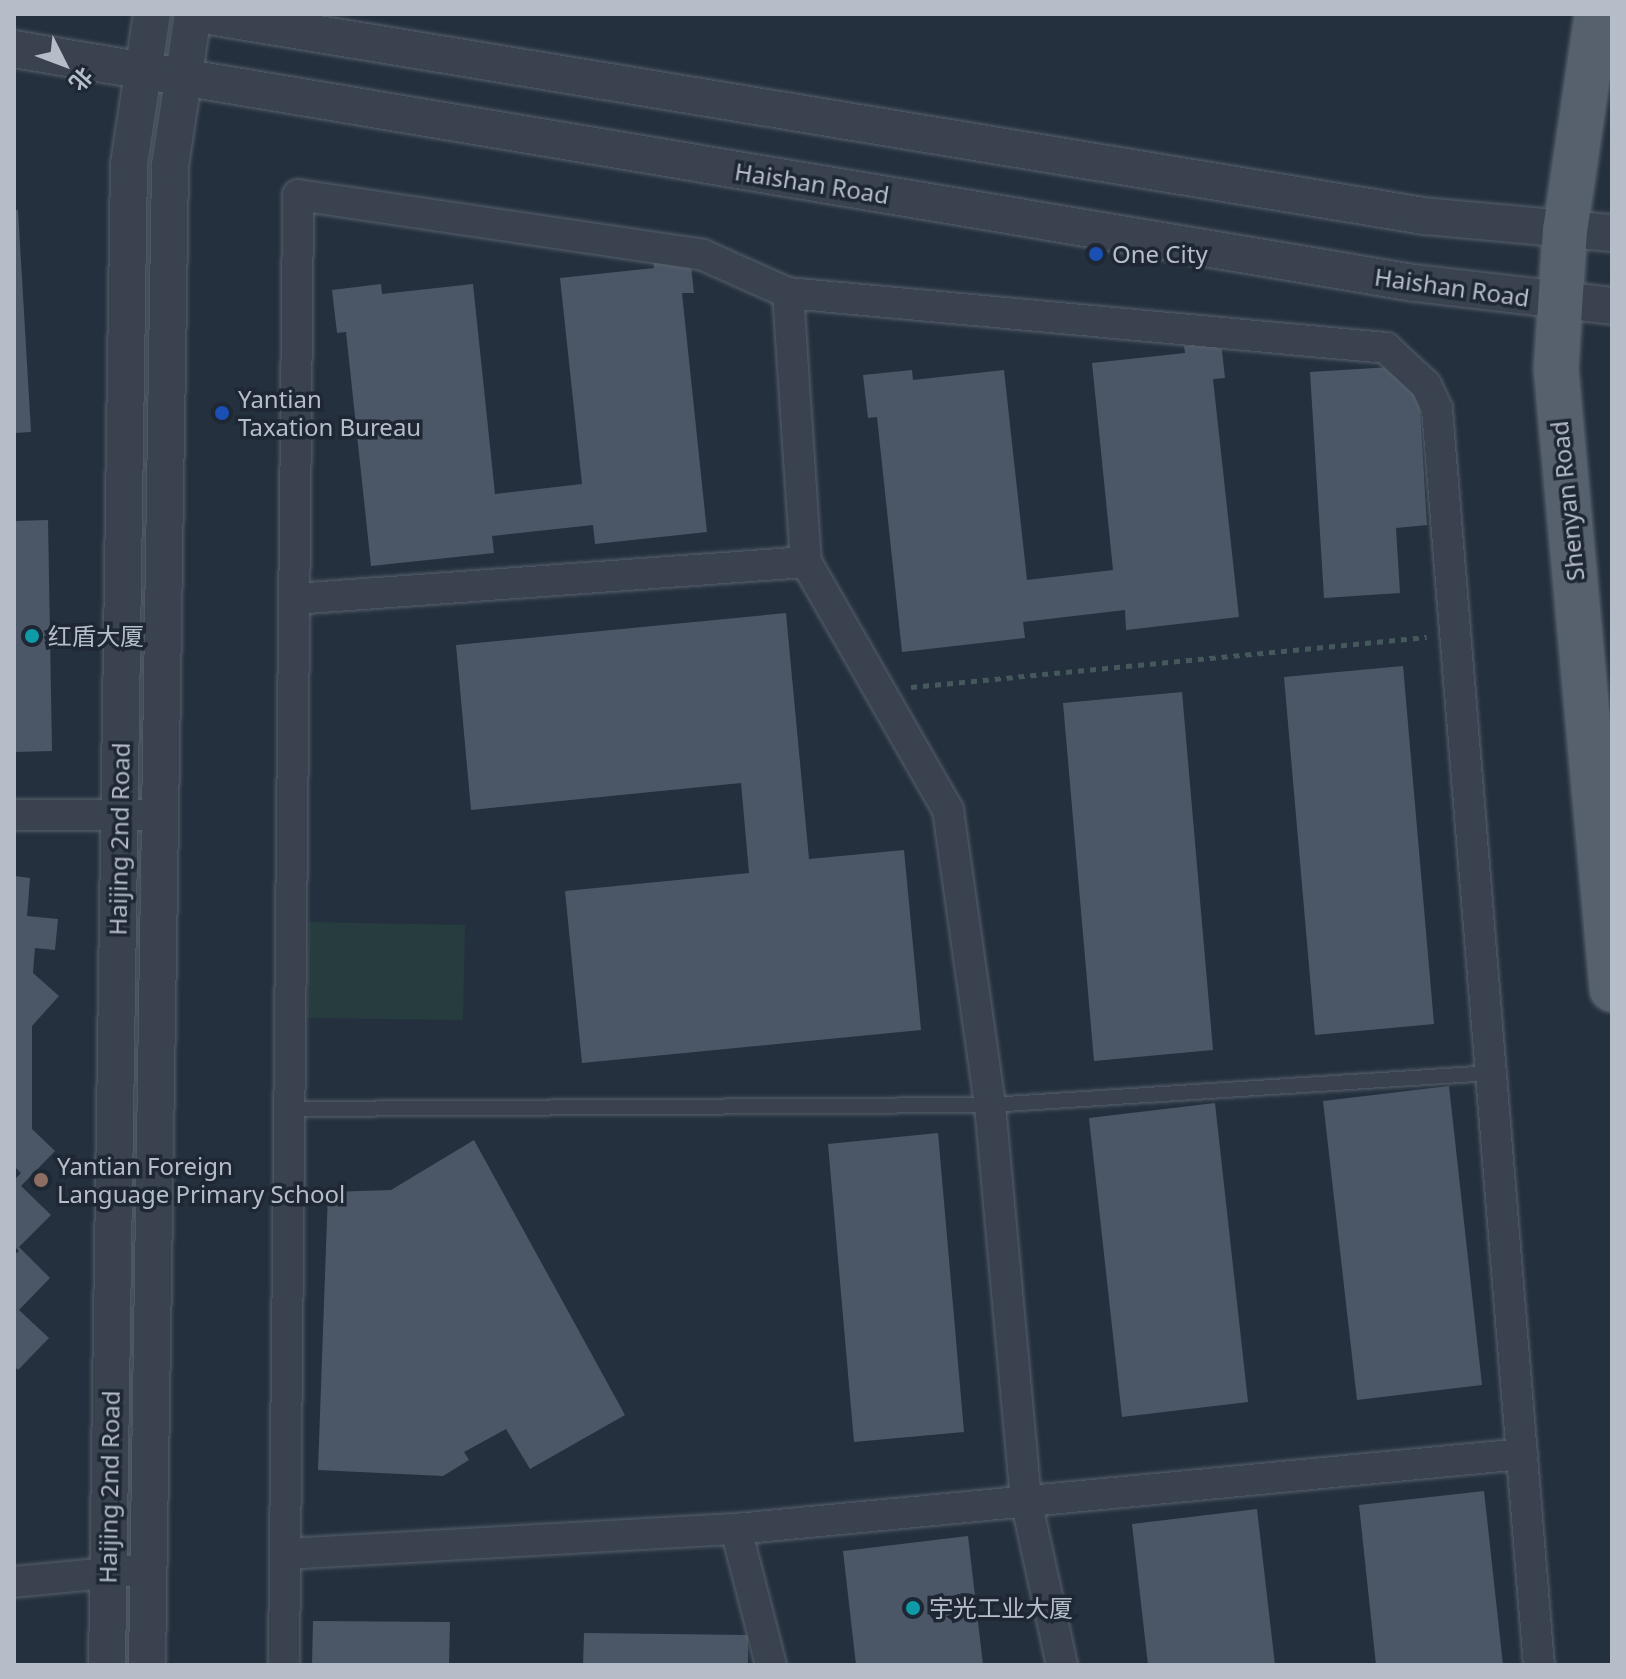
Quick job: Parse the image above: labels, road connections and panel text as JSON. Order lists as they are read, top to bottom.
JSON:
{
  "streets": {
    "main road": ["Shenyan Road"],
    "street": ["Haishan Road", "Haijing 2nd Road"]
  },
  "crossings": [
    ["Haishan Road", "Shenyan Road"],
    ["Haishan Road", "Haijing 2nd Road"]
  ],
  "places": [
    "One City",
    "Yantian Taxation Bureau",
    "红盾大厦",
    "Yantian Foreign Language Primary School",
    "宇光工业大厦"
  ],
  "north": "bottom right"
}
